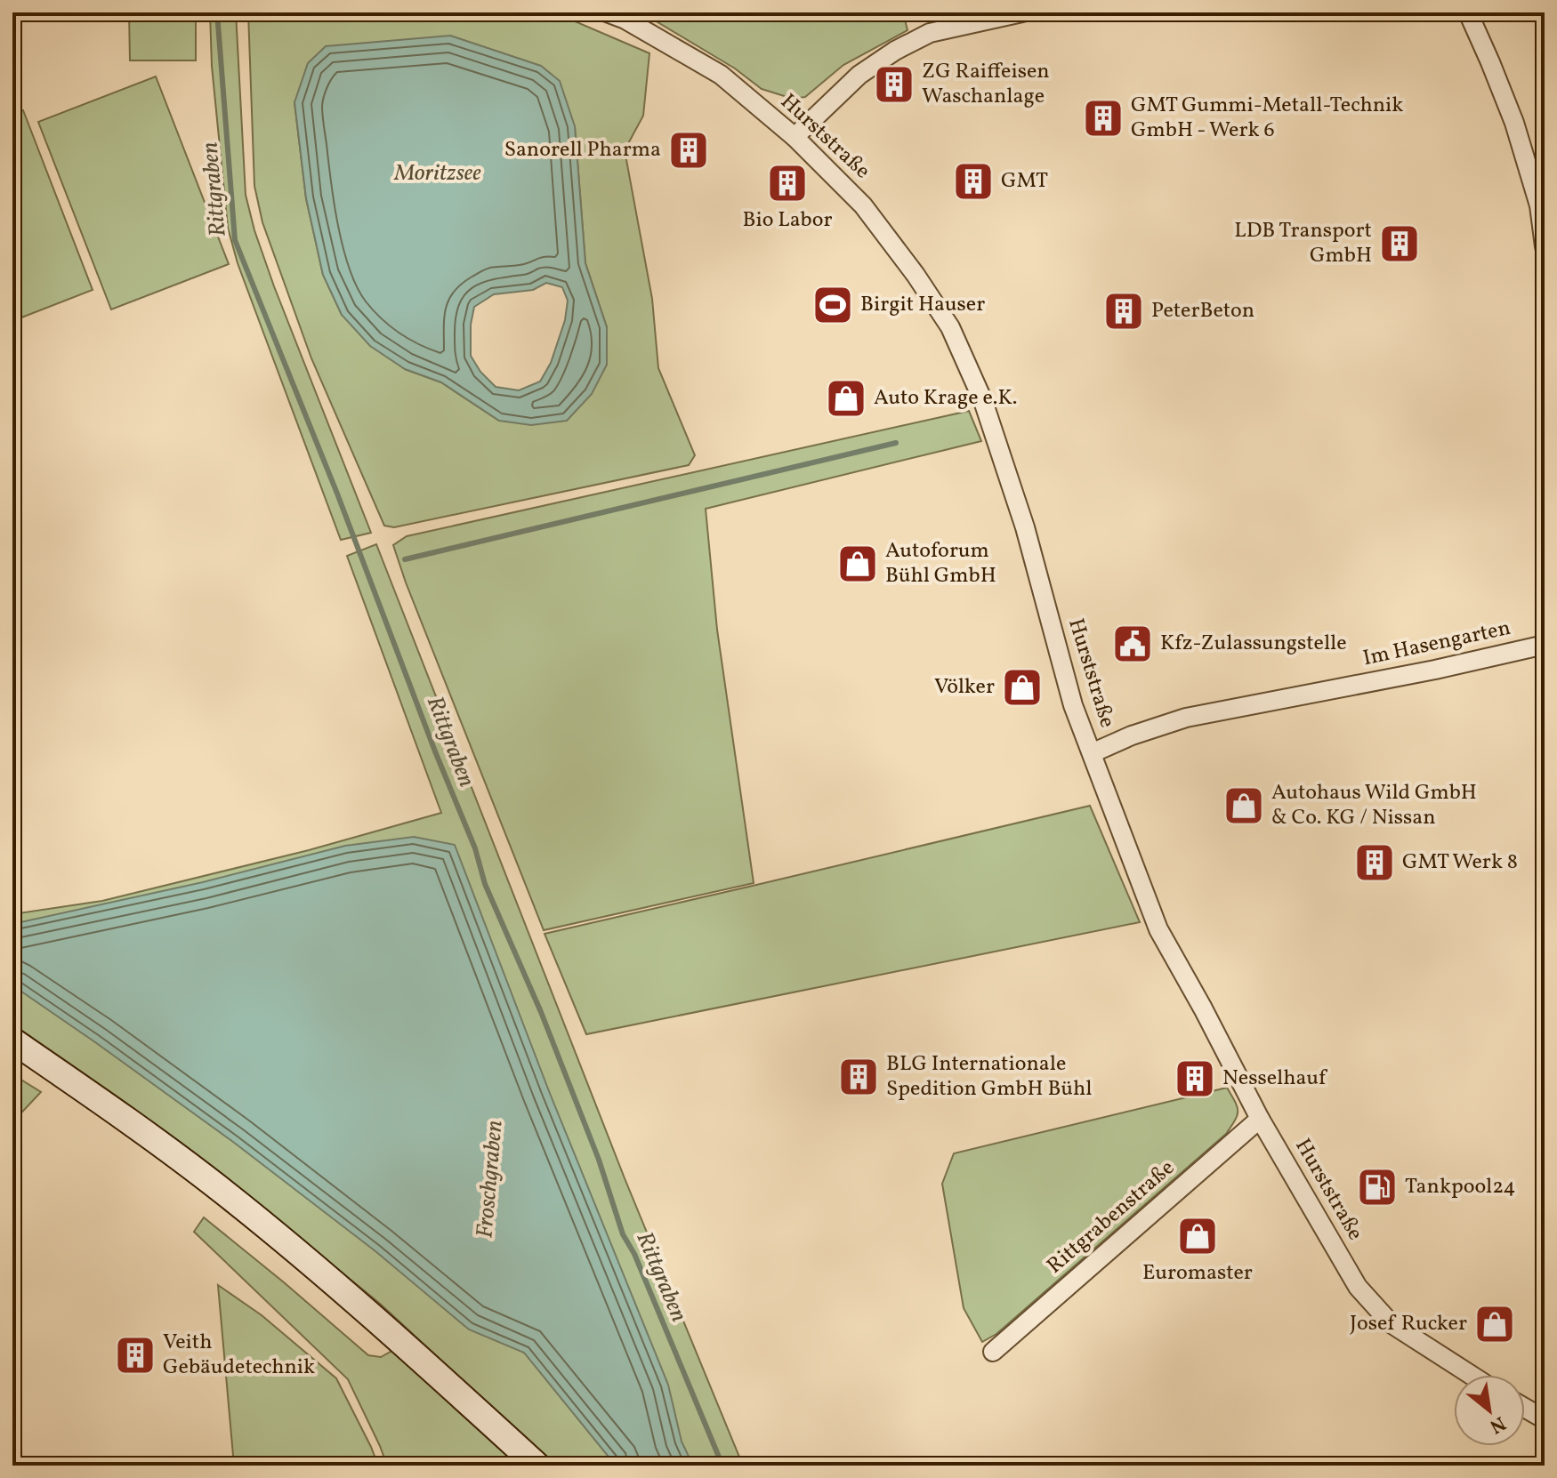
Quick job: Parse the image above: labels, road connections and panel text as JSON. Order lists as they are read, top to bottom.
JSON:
{
  "streets": {
    "street": ["Hurststraße", "Im Hasengarten", "Rittgrabenstraße"]
  },
  "crossings": [
    ["Hurststraße", "Im Hasengarten"],
    ["Hurststraße", "Rittgrabenstraße"]
  ],
  "water": ["Moritzsee", "Rittgraben", "Froschgraben"],
  "places": {
    "building": [
      "ZG Raiffeisen Waschanlage",
      "GMT Gummi-Metall-Technik GmbH - Werk 6",
      "Sanorell Pharma",
      "GMT",
      "Bio Labor",
      "LDB Transport GmbH",
      "PeterBeton",
      "GMT Werk 8",
      "BLG Internationale Spedition GmbH Bühl",
      "Nesselhauf",
      "Veith Gebäudetechnik"
    ],
    "sports": ["Birgit Hauser"],
    "shop": [
      "Auto Krage e.K.",
      "Autoforum Bühl GmbH",
      "Völker",
      "Autohaus Wild GmbH & Co. KG / Nissan",
      "Euromaster",
      "Josef Rucker"
    ],
    "public building": ["Kfz-Zulassungstelle"],
    "fuel station": ["Tankpool24"]
  },
  "north": "bottom right"
}
